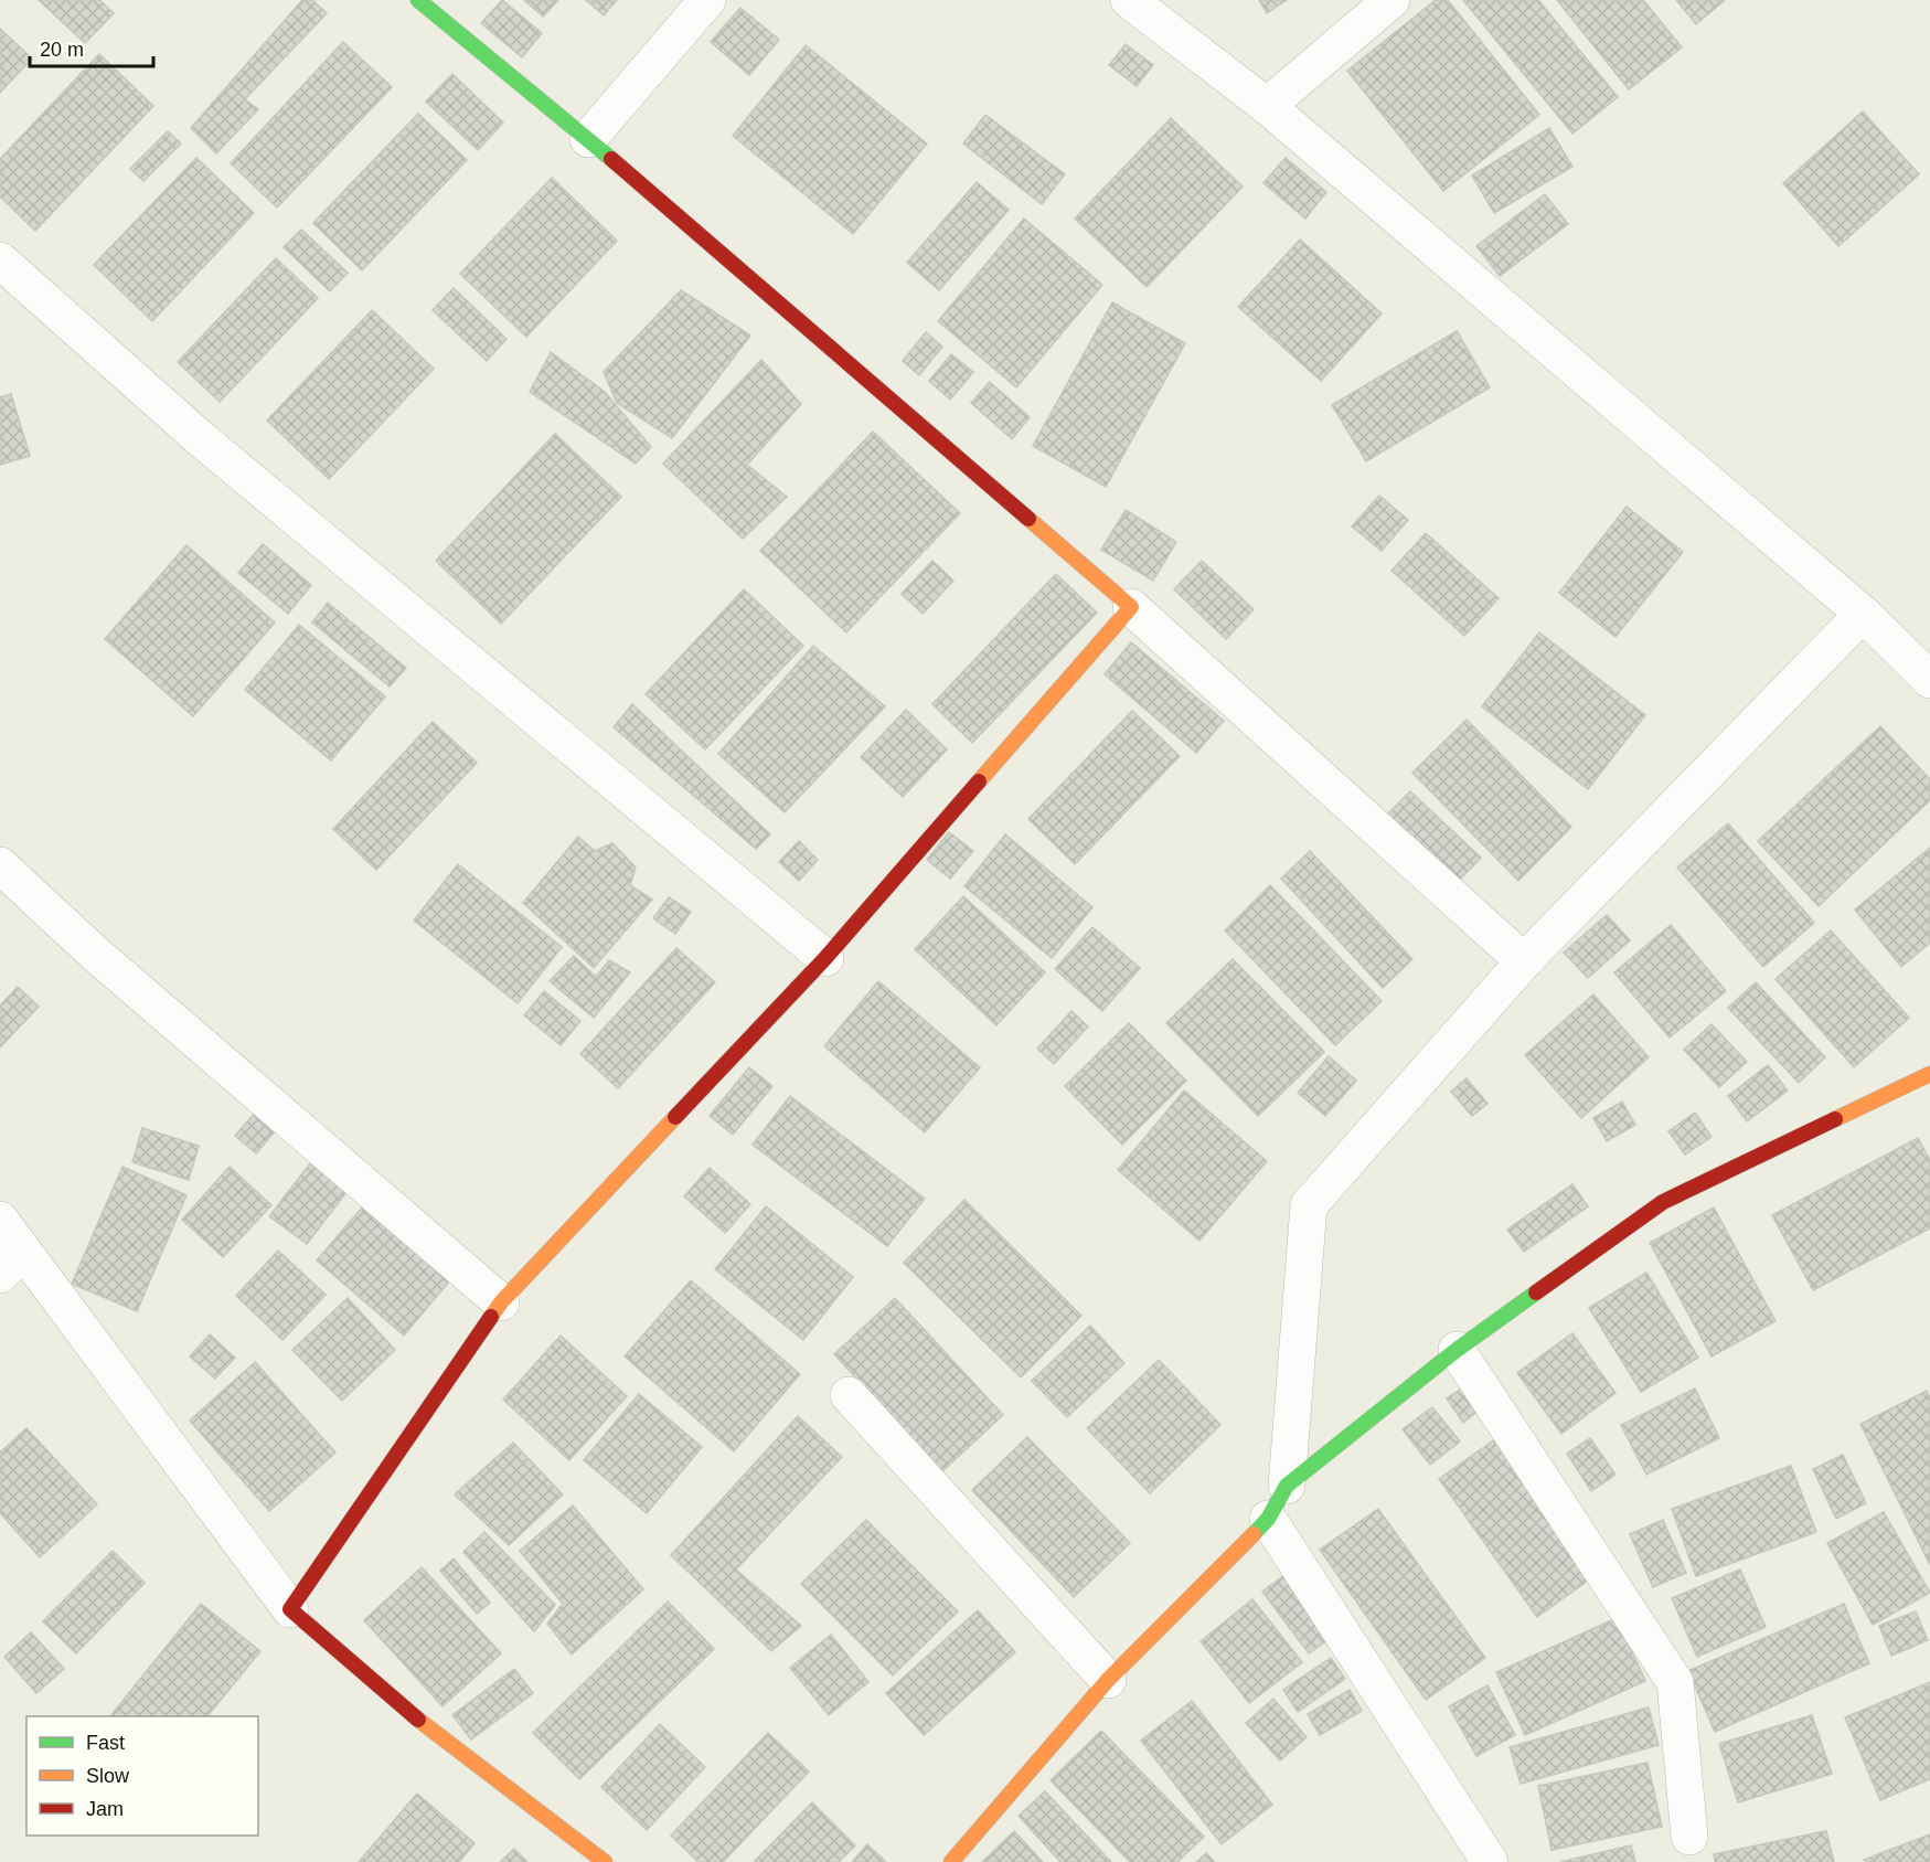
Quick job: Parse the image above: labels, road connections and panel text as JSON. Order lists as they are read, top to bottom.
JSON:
{
  "legend": ["Fast", "Slow", "Jam"],
  "scale_bar": "20 m"
}
